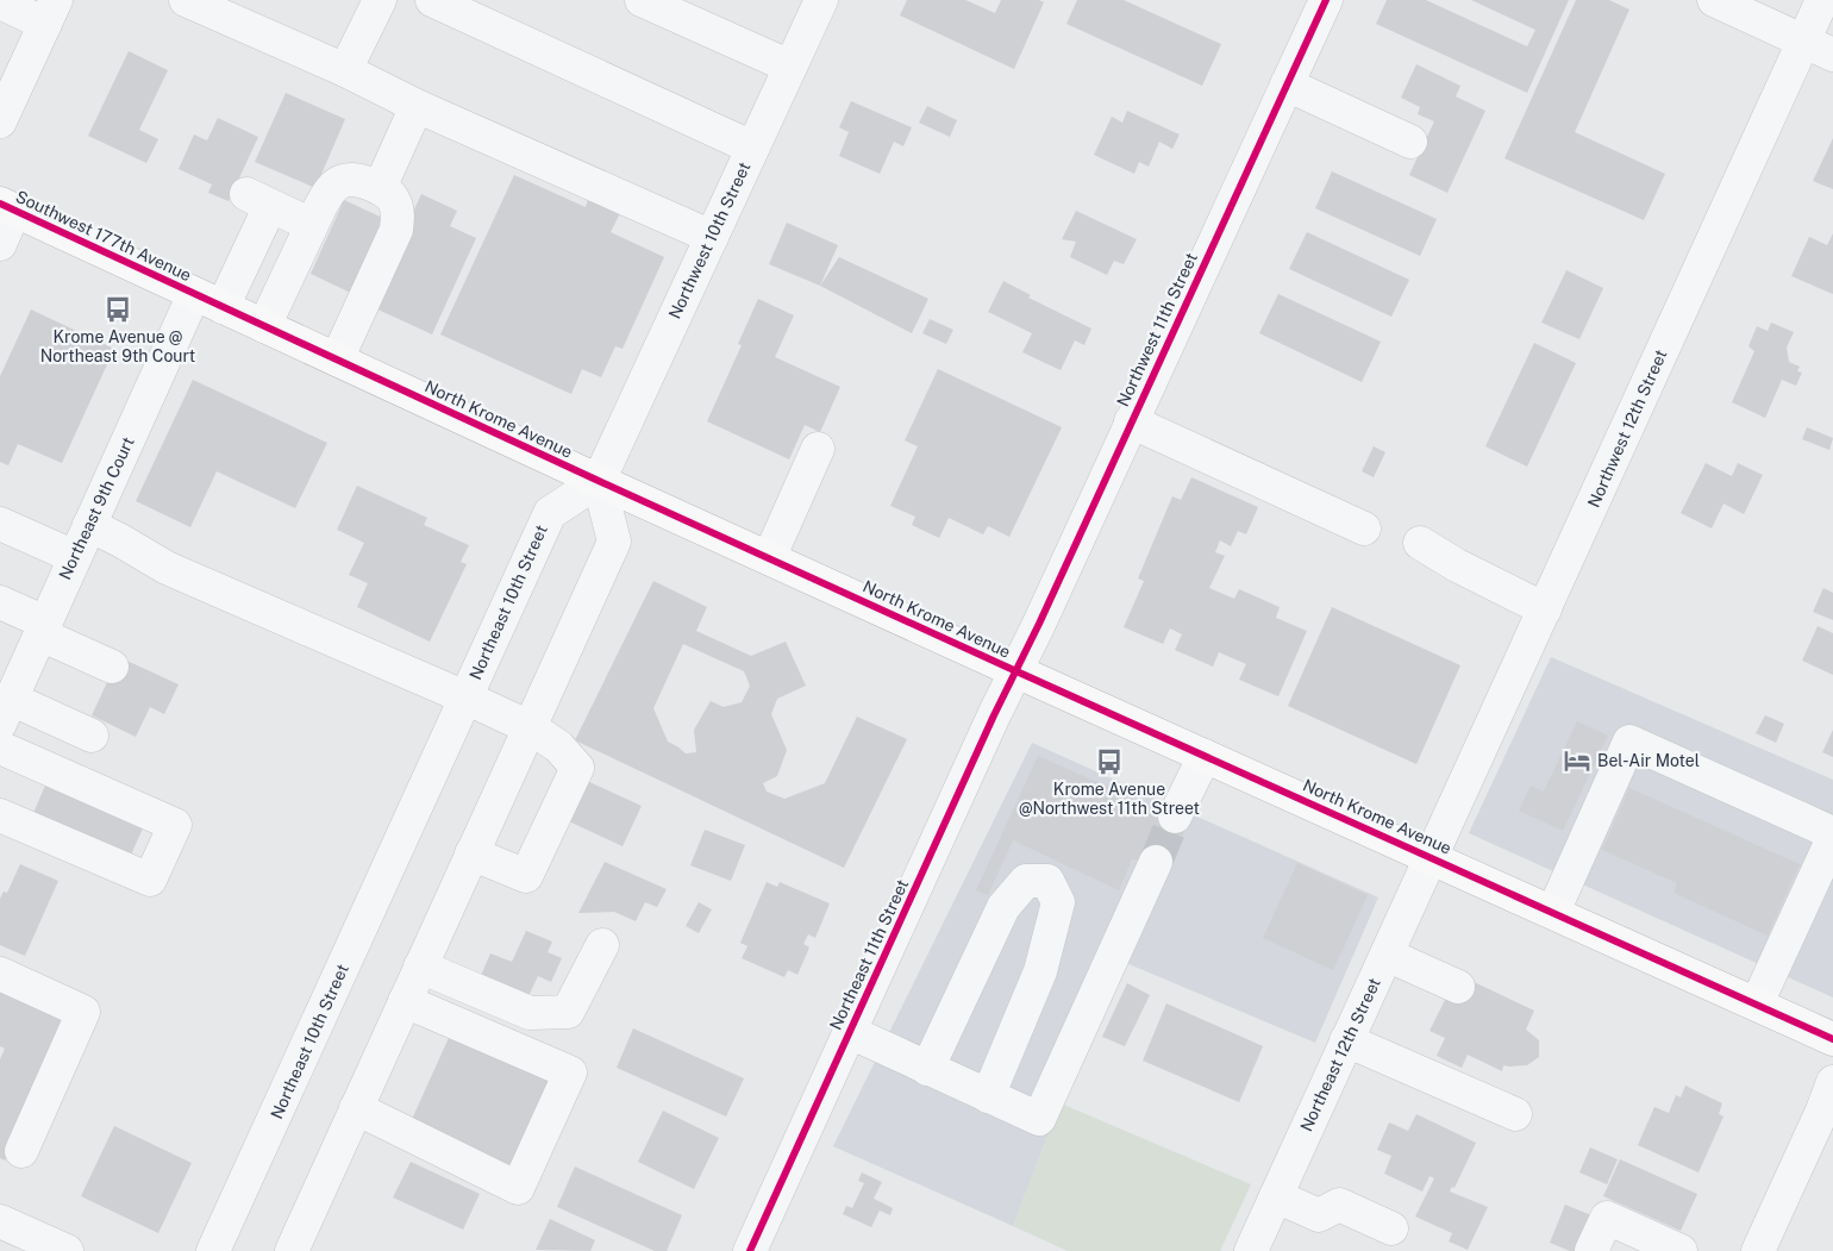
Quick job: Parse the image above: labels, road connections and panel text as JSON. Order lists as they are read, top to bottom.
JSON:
{
  "streets": {
    "highway": ["Southwest 177th Avenue", "North Krome Avenue"],
    "street": [
      "Northwest 10th Street",
      "Northwest 11th Street",
      "Northwest 12th Street",
      "Northeast 9th Court",
      "Northeast 10th Street",
      "Northeast 11th Street",
      "Northeast 12th Street"
    ]
  },
  "crossings": [
    ["Southwest 177th Avenue", "North Krome Avenue"],
    ["Southwest 177th Avenue", "Northeast 9th Court"],
    ["Northwest 10th Street", "North Krome Avenue"],
    ["Northwest 10th Street", "Northeast 10th Street"],
    ["Northwest 11th Street", "North Krome Avenue"],
    ["Northwest 11th Street", "Northeast 11th Street"],
    ["North Krome Avenue", "Northwest 12th Street"],
    ["North Krome Avenue", "Northeast 9th Court"],
    ["North Krome Avenue", "Northeast 10th Street"],
    ["North Krome Avenue", "Northeast 11th Street"],
    ["North Krome Avenue", "Northeast 12th Street"],
    ["Northwest 12th Street", "Northeast 12th Street"]
  ],
  "places": {
    "bus stop": ["Krome Avenue @ Northeast 9th Court", "Krome Avenue @Northwest 11th Street"],
    "hotel": ["Bel-Air Motel"]
  }
}
